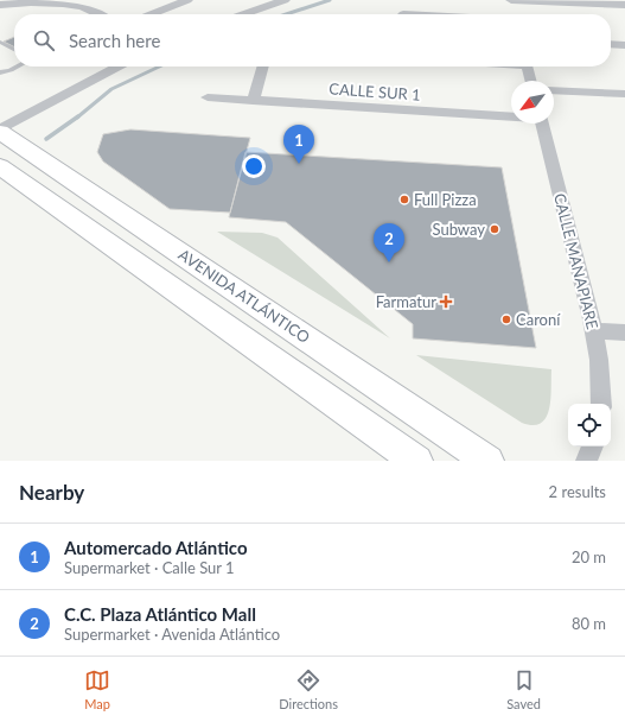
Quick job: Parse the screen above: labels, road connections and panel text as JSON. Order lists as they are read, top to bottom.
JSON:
{
  "streets": {
    "main road": ["AVENIDA ATLÁNTICO"],
    "street": ["CALLE SUR 1", "CALLE MANAPIARE"]
  },
  "places": {
    "other": ["Full Pizza", "Subway", "Caroní"],
    "health": ["Farmatur"]
  },
  "north": "bottom left",
  "page": {
    "search": "Search here",
    "pins": ["1", "2"],
    "heading": ["Nearby", "2 results"],
    "list": [
      {
        "mark": "1",
        "name": "Automercado Atlántico",
        "note": "Supermarket · Calle Sur 1",
        "value": "20 m"
      },
      {
        "mark": "2",
        "name": "C.C. Plaza Atlántico Mall",
        "note": "Supermarket · Avenida Atlántico",
        "value": "80 m"
      }
    ],
    "nav": ["Map", "Directions", "Saved"]
  }
}
